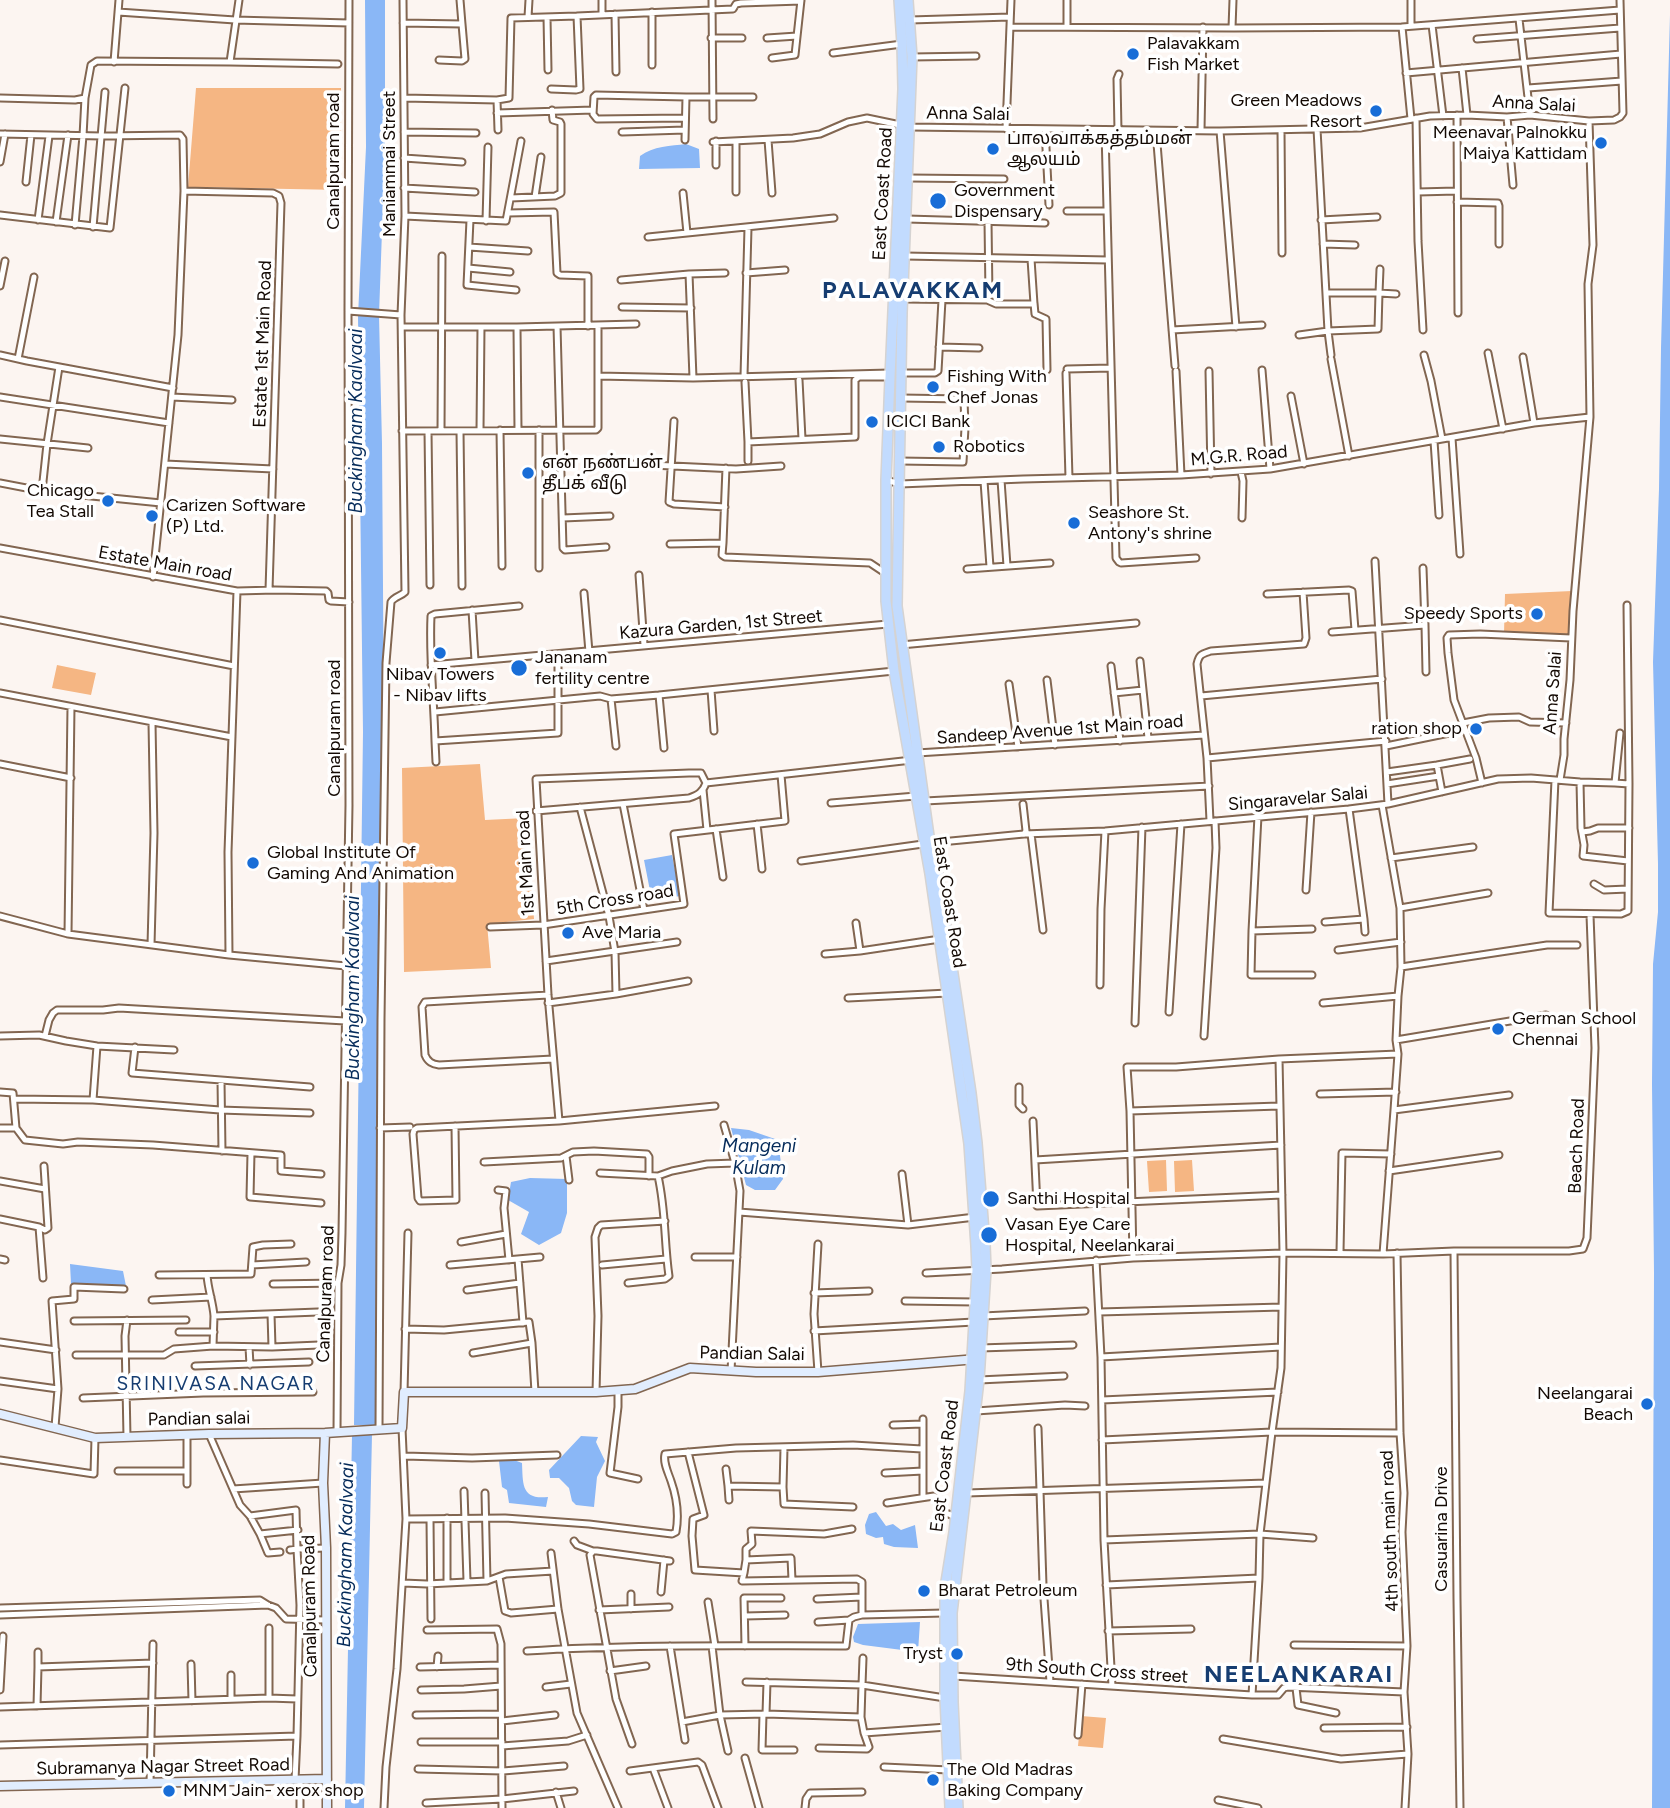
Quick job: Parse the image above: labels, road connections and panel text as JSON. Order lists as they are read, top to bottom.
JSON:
{
  "streets": {
    "main road": ["East Coast Road"],
    "street": [
      "Anna Salai",
      "Canalpuram road",
      "Maniammai Street",
      "Estate 1st Main Road",
      "M.G.R. Road",
      "Estate Main road",
      "Kazura Garden, 1st Street",
      "Sandeep Avenue 1st Main road",
      "Singaravelar Salai",
      "1st Main road",
      "5th Cross road",
      "Beach Road",
      "Pandian Salai",
      "Pandian salai",
      "Casuarina Drive",
      "4th south main road",
      "Canalpuram Road",
      "9th South Cross street",
      "Subramanya Nagar Street Road"
    ]
  },
  "crossings": [
    ["Anna Salai", "East Coast Road"],
    ["Anna Salai", "M.G.R. Road"],
    ["Anna Salai", "Singaravelar Salai"],
    ["Anna Salai", "Beach Road"],
    ["Canalpuram road", "Estate Main road"],
    ["Canalpuram road", "Pandian salai"],
    ["East Coast Road", "M.G.R. Road"],
    ["East Coast Road", "Kazura Garden, 1st Street"],
    ["East Coast Road", "Sandeep Avenue 1st Main road"],
    ["East Coast Road", "Singaravelar Salai"],
    ["East Coast Road", "Pandian Salai"],
    ["East Coast Road", "9th South Cross street"],
    ["Estate 1st Main Road", "Estate Main road"],
    ["Sandeep Avenue 1st Main road", "1st Main road"],
    ["Sandeep Avenue 1st Main road", "5th Cross road"],
    ["1st Main road", "5th Cross road"],
    ["Beach Road", "Casuarina Drive"],
    ["Pandian salai", "Canalpuram Road"],
    ["4th south main road", "9th South Cross street"],
    ["Canalpuram Road", "Subramanya Nagar Street Road"]
  ],
  "districts": ["PALAVAKKAM", "SRINIVASA NAGAR", "NEELANKARAI"],
  "water": ["Buckingham Kaalvaai", "Mangeni Kulam"],
  "places": [
    "Palavakkam Fish Market",
    "Green Meadows Resort",
    "Meenavar Palnokku Maiya Kattidam",
    "பாலவாக்கத்தம்மன் ஆலயம்",
    "Government Dispensary",
    "Fishing With Chef Jonas",
    "ICICI Bank",
    "Robotics",
    "என் நண்பன் தீபக் வீடு",
    "Chicago Tea Stall",
    "Carizen Software (P) Ltd.",
    "Seashore St. Antony's shrine",
    "Speedy Sports",
    "Nibav Towers - Nibav lifts",
    "Jananam fertility centre",
    "ration shop",
    "Global Institute Of Gaming And Animation",
    "Ave Maria",
    "German School Chennai",
    "Santhi Hospital",
    "Vasan Eye Care Hospital, Neelankarai",
    "Neelangarai Beach",
    "Bharat Petroleum",
    "Tryst",
    "The Old Madras Baking Company",
    "MNM Jain- xerox shop"
  ]
}
